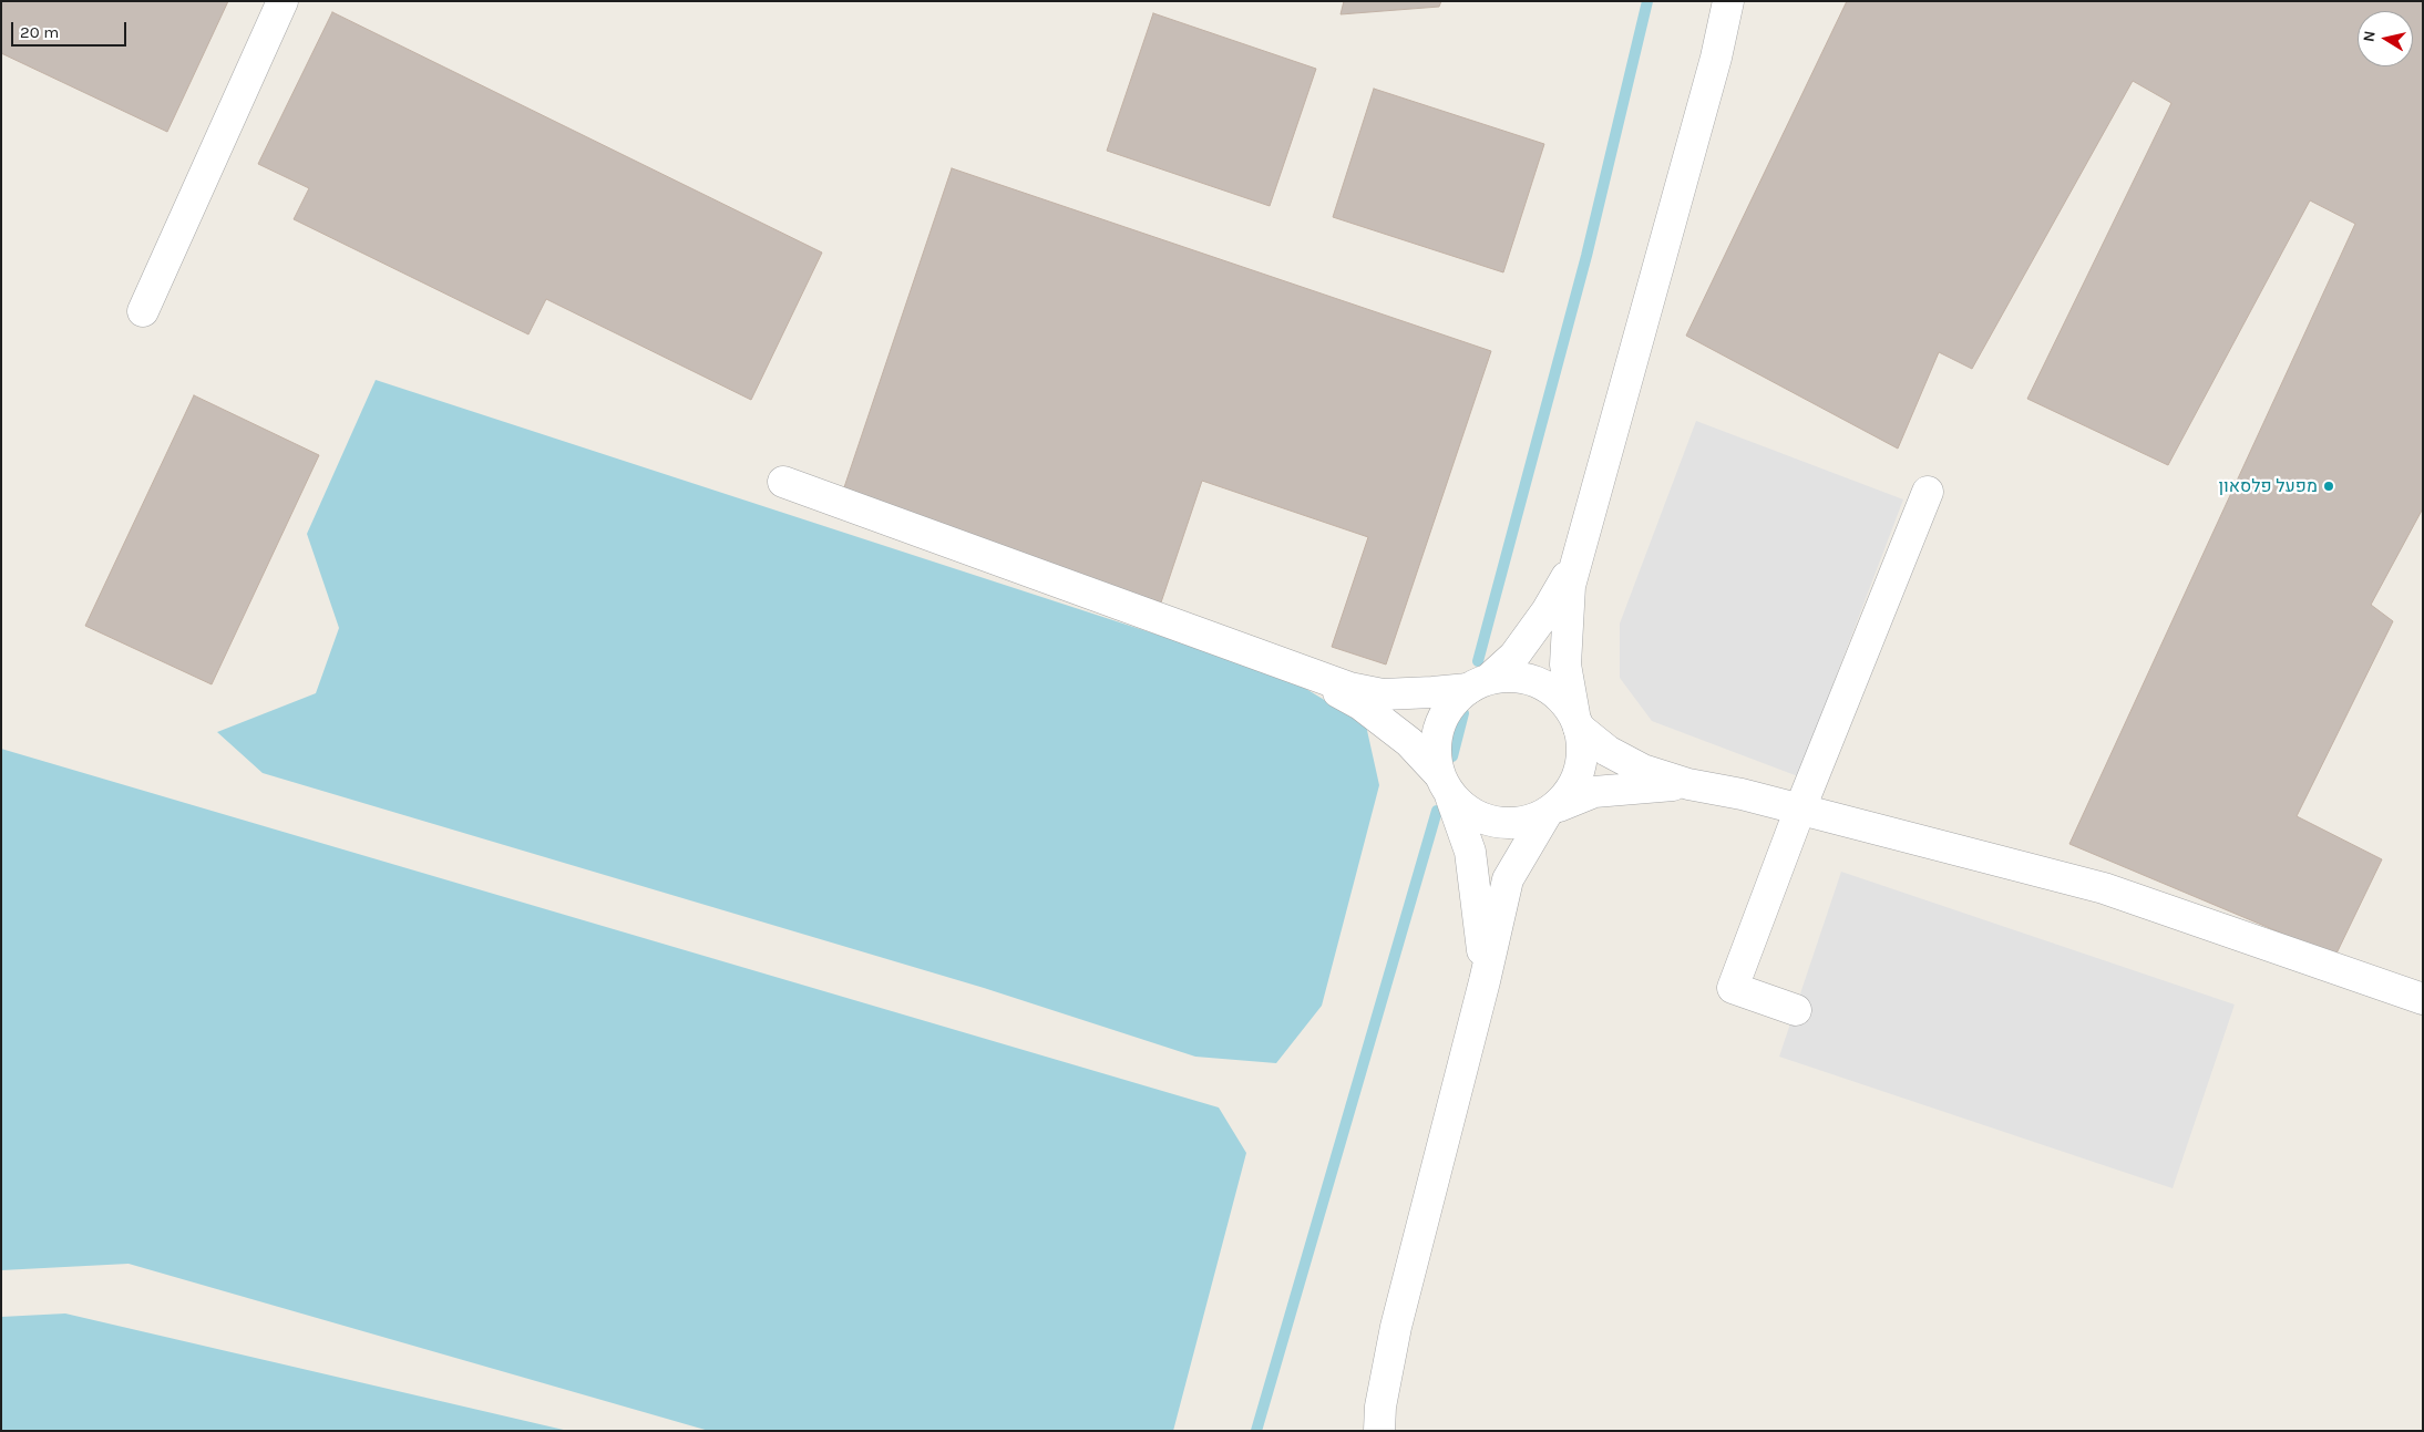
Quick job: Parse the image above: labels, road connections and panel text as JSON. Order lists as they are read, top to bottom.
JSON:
{
  "places": ["מפעל פלסאון"],
  "scale_bar": "20 m",
  "north": "left"
}
